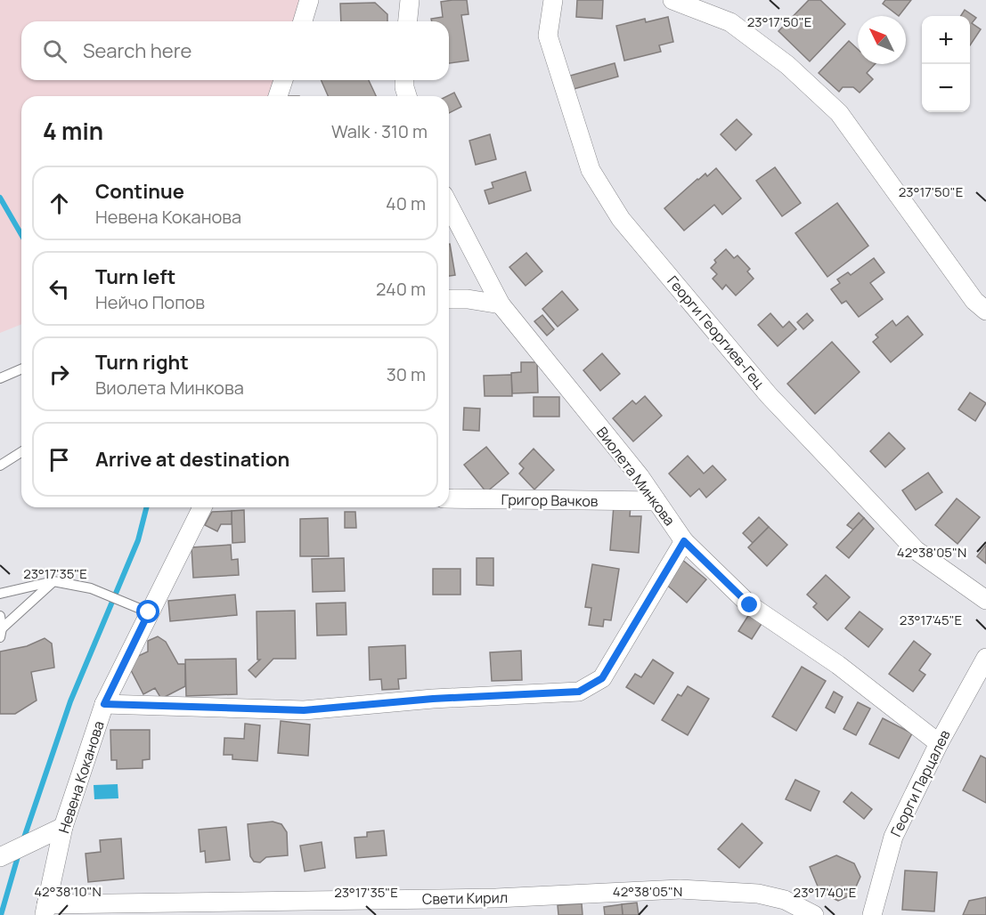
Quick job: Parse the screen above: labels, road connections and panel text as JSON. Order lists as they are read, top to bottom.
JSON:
{
  "streets": {
    "street": [
      "Георги Георгиев-Гец",
      "Виолета Минкова",
      "Григор Вачков",
      "Невена Коканова",
      "Георги Парцалев",
      "Свети Кирил"
    ]
  },
  "crossings": [
    ["Виолета Минкова", "Григор Вачков"],
    ["Виолета Минкова", "Георги Парцалев"],
    ["Невена Коканова", "Свети Кирил"]
  ],
  "north": "top left",
  "page": {
    "map_buttons": ["+", "−"],
    "search": "Search here",
    "heading": ["4 min", "Walk · 310 m"],
    "list": [
      ["Continue", "Невена Коканова", "40 m"],
      ["Turn left", "Нейчо Попов", "240 m"],
      ["Turn right", "Виолета Минкова", "30 m"],
      "Arrive at destination"
    ]
  },
  "coordinates": [
    "23°17'50\"E",
    "42°38'05\"N",
    "23°17'35\"E",
    "23°17'45\"E",
    "42°38'10\"N",
    "23°17'40\"E"
  ]
}
